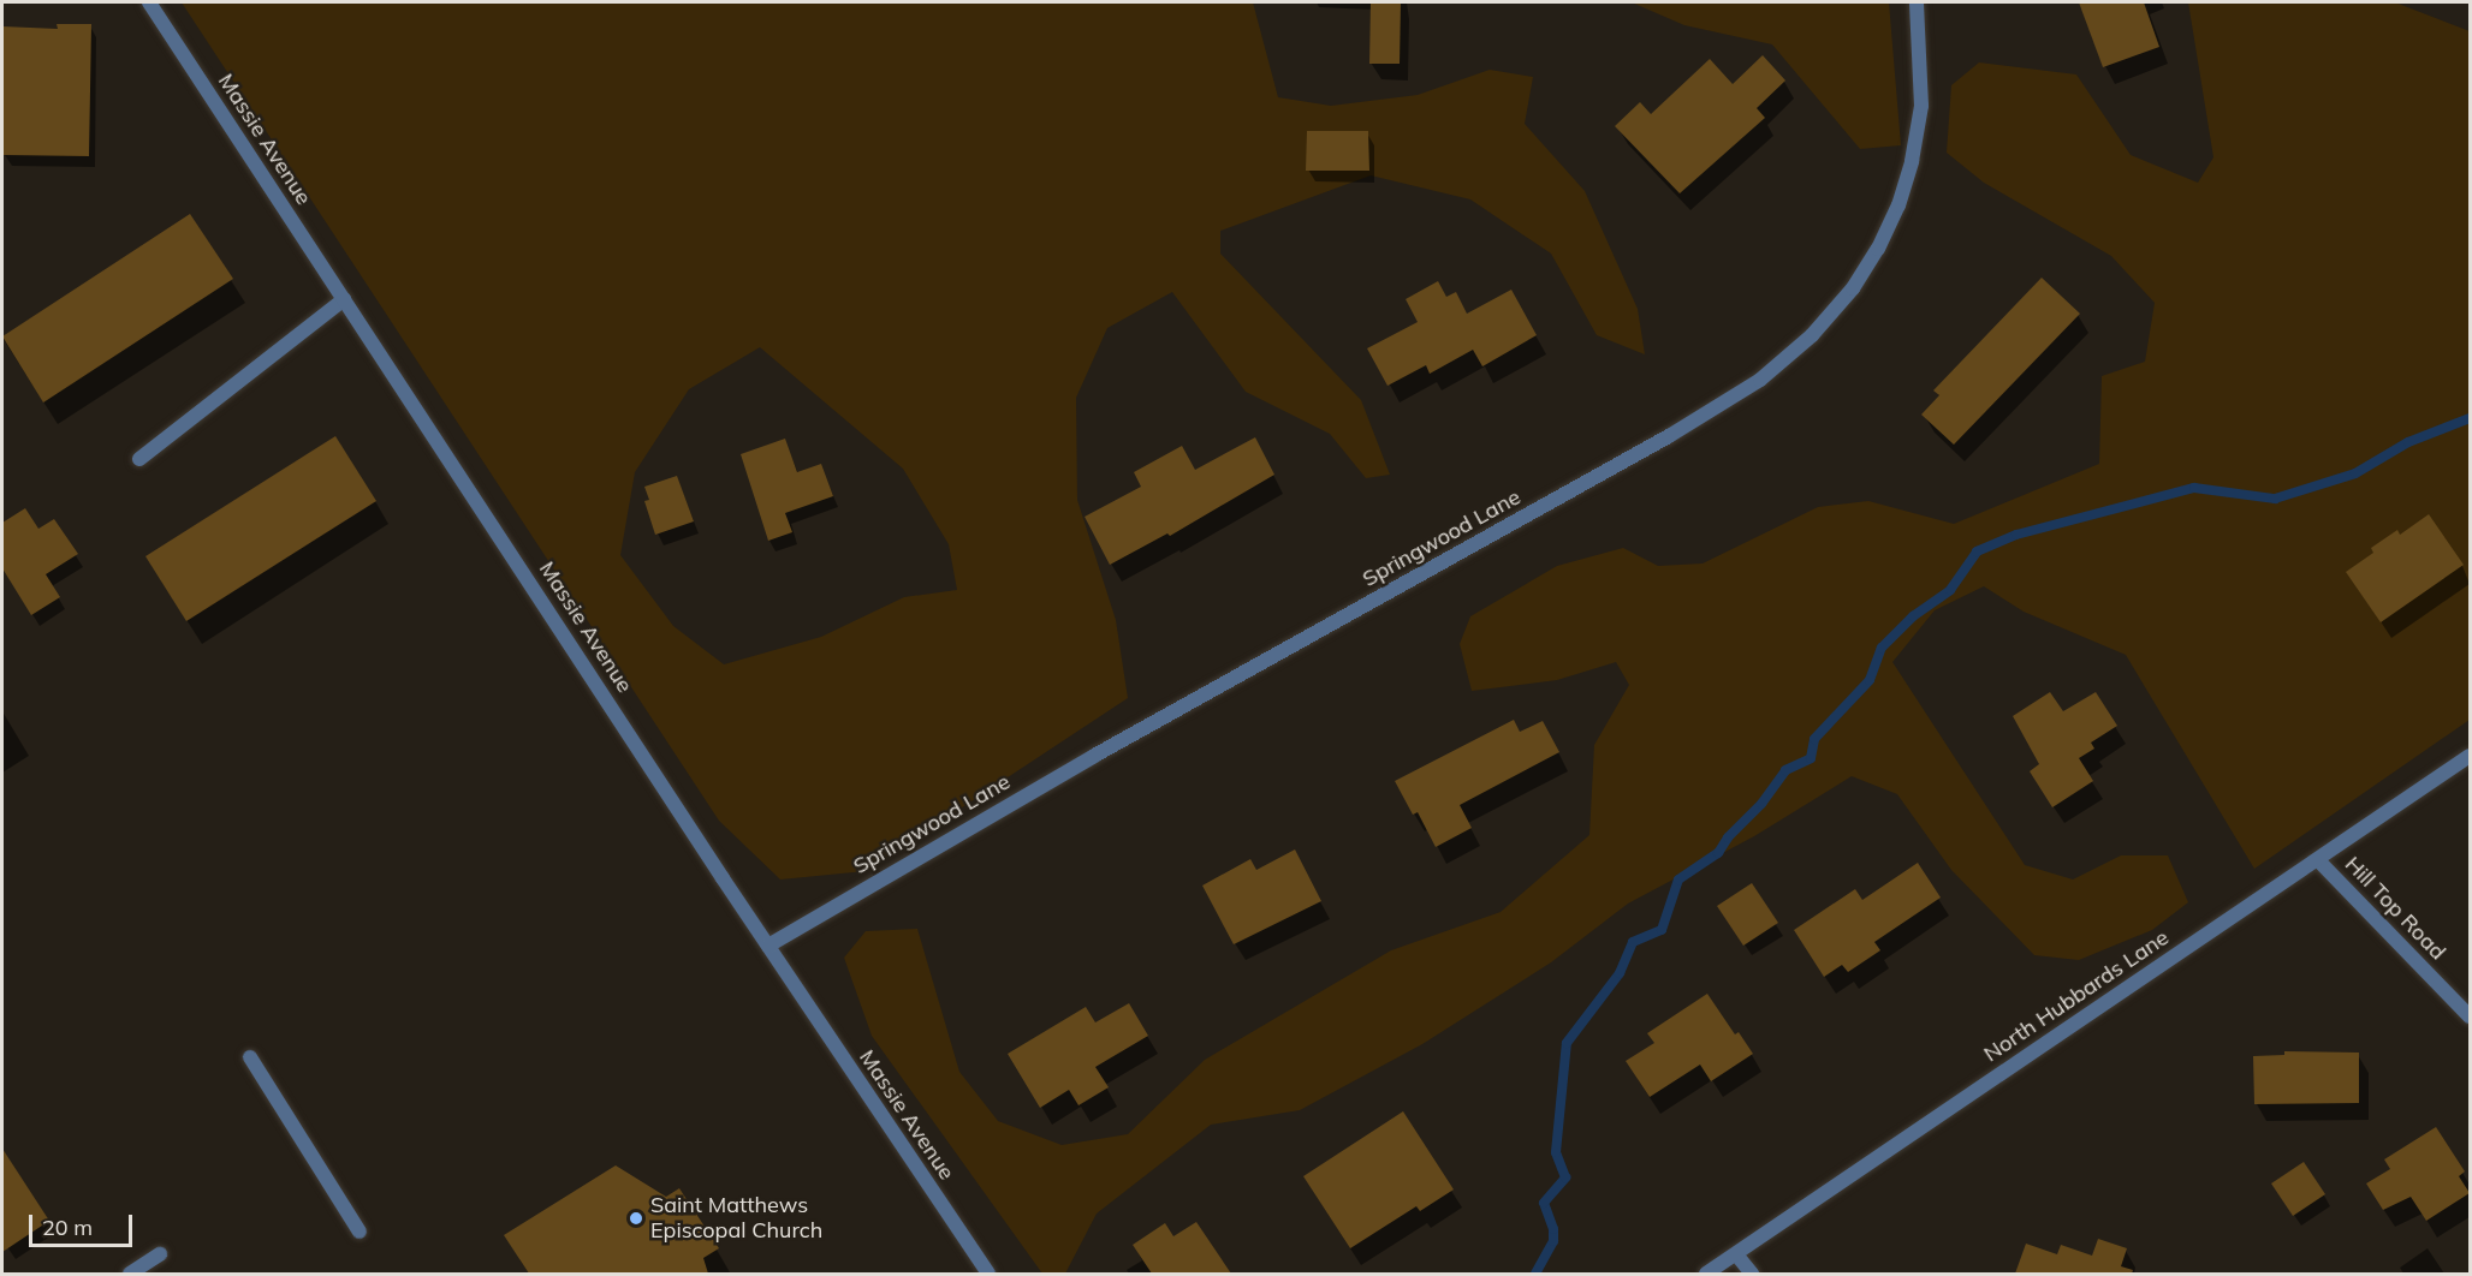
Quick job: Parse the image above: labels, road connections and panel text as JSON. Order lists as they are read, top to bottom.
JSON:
{
  "streets": {
    "street": [
      "Massie Avenue",
      "Springwood Lane",
      "Hill Top Road",
      "North Hubbards Lane"
    ]
  },
  "crossings": [
    ["Massie Avenue", "Springwood Lane"],
    ["Hill Top Road", "North Hubbards Lane"]
  ],
  "places": ["Saint Matthews Episcopal Church"],
  "scale_bar": "20 m"
}
